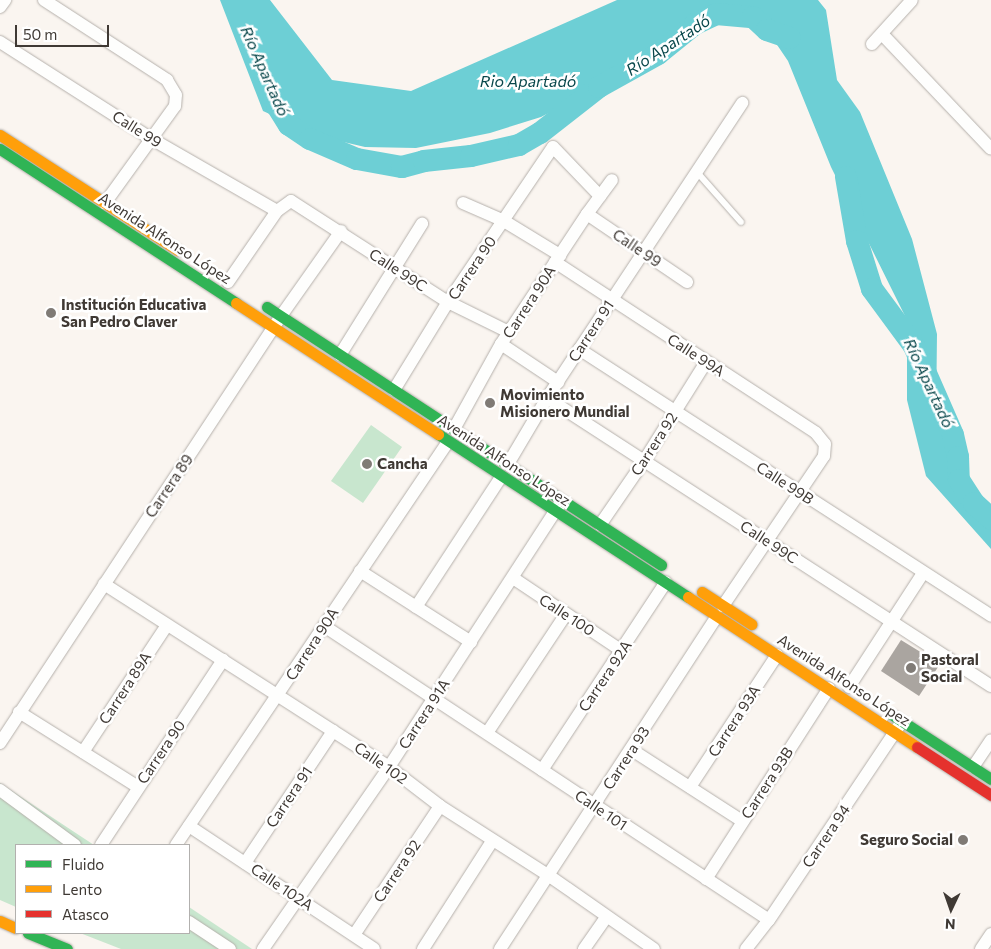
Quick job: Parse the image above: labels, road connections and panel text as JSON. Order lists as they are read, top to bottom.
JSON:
{
  "streets": {
    "street": [
      "Calle 99",
      "Avenida Alfonso López",
      "Carrera 90",
      "Calle 99C",
      "Carrera 90A",
      "Carrera 91",
      "Calle 99A",
      "Carrera 92",
      "Calle 99B",
      "Carrera 89",
      "Calle 100",
      "Carrera 92A",
      "Carrera 89A",
      "Carrera 91A",
      "Carrera 93A",
      "Carrera 93",
      "Calle 102",
      "Carrera 93B",
      "Calle 101",
      "Carrera 94",
      "Calle 102A"
    ]
  },
  "crossings": [
    ["Calle 99", "Calle 99C"],
    ["Calle 99", "Carrera 90A"],
    ["Calle 99", "Carrera 91"],
    ["Avenida Alfonso López", "Carrera 90"],
    ["Avenida Alfonso López", "Carrera 90A"],
    ["Avenida Alfonso López", "Carrera 91"],
    ["Avenida Alfonso López", "Carrera 92"],
    ["Avenida Alfonso López", "Carrera 89"],
    ["Avenida Alfonso López", "Carrera 92A"],
    ["Avenida Alfonso López", "Carrera 91A"],
    ["Avenida Alfonso López", "Carrera 93A"],
    ["Avenida Alfonso López", "Carrera 93"],
    ["Avenida Alfonso López", "Carrera 93B"],
    ["Avenida Alfonso López", "Carrera 94"],
    ["Carrera 90", "Calle 99C"],
    ["Carrera 90", "Carrera 90A"],
    ["Carrera 90", "Calle 99A"],
    ["Carrera 90", "Calle 102"],
    ["Calle 99C", "Carrera 90A"],
    ["Calle 99C", "Carrera 91"],
    ["Calle 99C", "Carrera 92"],
    ["Calle 99C", "Carrera 89"],
    ["Calle 99C", "Carrera 93"],
    ["Carrera 90A", "Calle 99A"],
    ["Carrera 90A", "Calle 102"],
    ["Carrera 90A", "Calle 101"],
    ["Carrera 90A", "Calle 102A"],
    ["Carrera 91", "Calle 99A"],
    ["Carrera 91", "Calle 99B"],
    ["Carrera 91", "Calle 102"],
    ["Carrera 91", "Calle 102A"],
    ["Calle 99A", "Carrera 92"],
    ["Calle 99A", "Carrera 93"],
    ["Carrera 92", "Calle 99B"],
    ["Carrera 92", "Calle 102"],
    ["Carrera 92", "Calle 102A"],
    ["Calle 99B", "Carrera 93"],
    ["Carrera 89", "Calle 102"],
    ["Calle 100", "Carrera 92A"],
    ["Calle 100", "Carrera 91A"],
    ["Carrera 92A", "Calle 101"],
    ["Carrera 89A", "Calle 102"],
    ["Carrera 91A", "Calle 102"],
    ["Carrera 91A", "Calle 101"],
    ["Carrera 91A", "Calle 102A"],
    ["Carrera 93", "Calle 102"],
    ["Carrera 93", "Calle 101"],
    ["Carrera 93B", "Calle 101"],
    ["Calle 101", "Carrera 94"]
  ],
  "water": ["Río Apartadó", "Rio Apartadó"],
  "places": [
    "Institución Educativa San Pedro Claver",
    "Movimiento Misionero Mundial",
    "Cancha",
    "Pastoral Social",
    "Seguro Social"
  ],
  "legend": ["Fluido", "Lento", "Atasco"],
  "scale_bar": "50 m",
  "north": "bottom"
}
